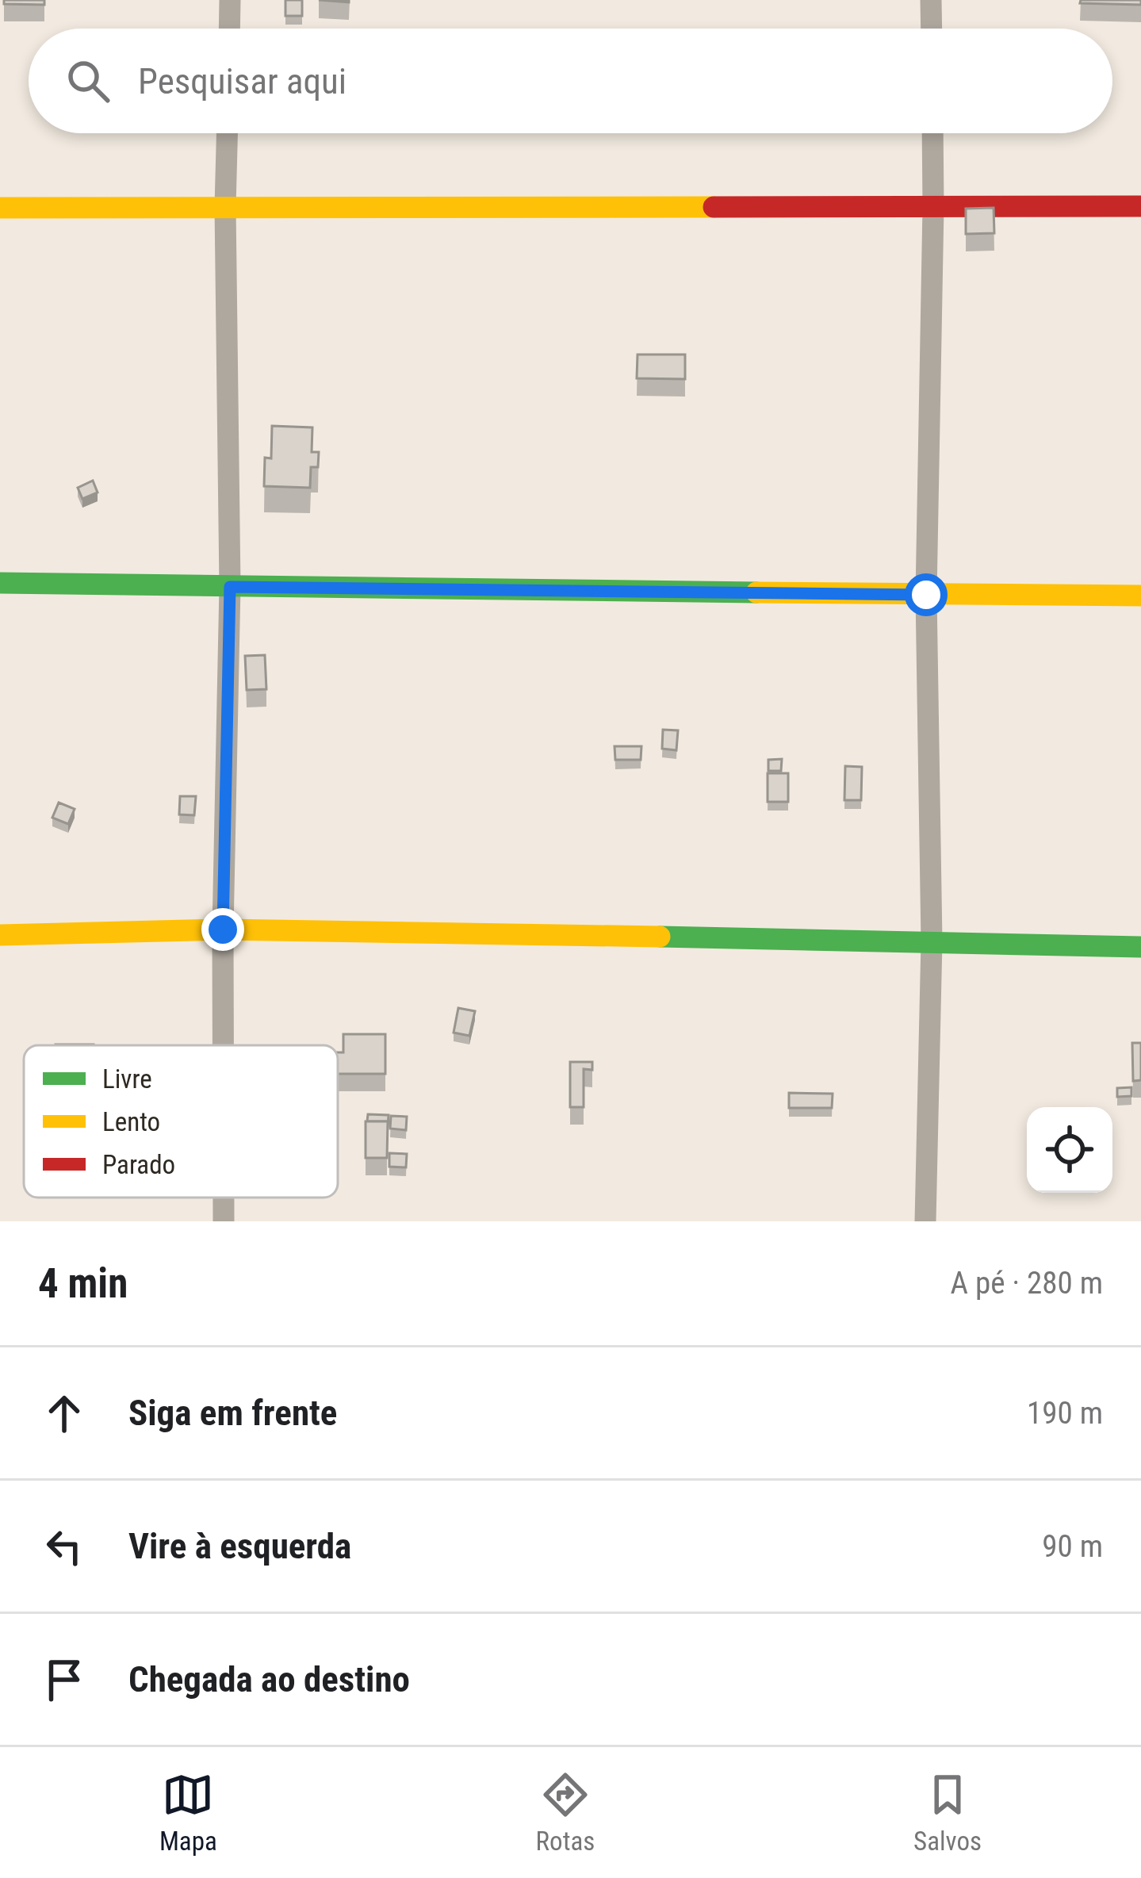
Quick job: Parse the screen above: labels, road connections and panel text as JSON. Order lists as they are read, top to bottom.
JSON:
{
  "legend": ["Livre", "Lento", "Parado"],
  "page": {
    "search": "Pesquisar aqui",
    "heading": ["4 min", "A pé · 280 m"],
    "list": [
      ["Siga em frente", "190 m"],
      ["Vire à esquerda", "90 m"],
      "Chegada ao destino"
    ],
    "nav": ["Mapa", "Rotas", "Salvos"]
  }
}
